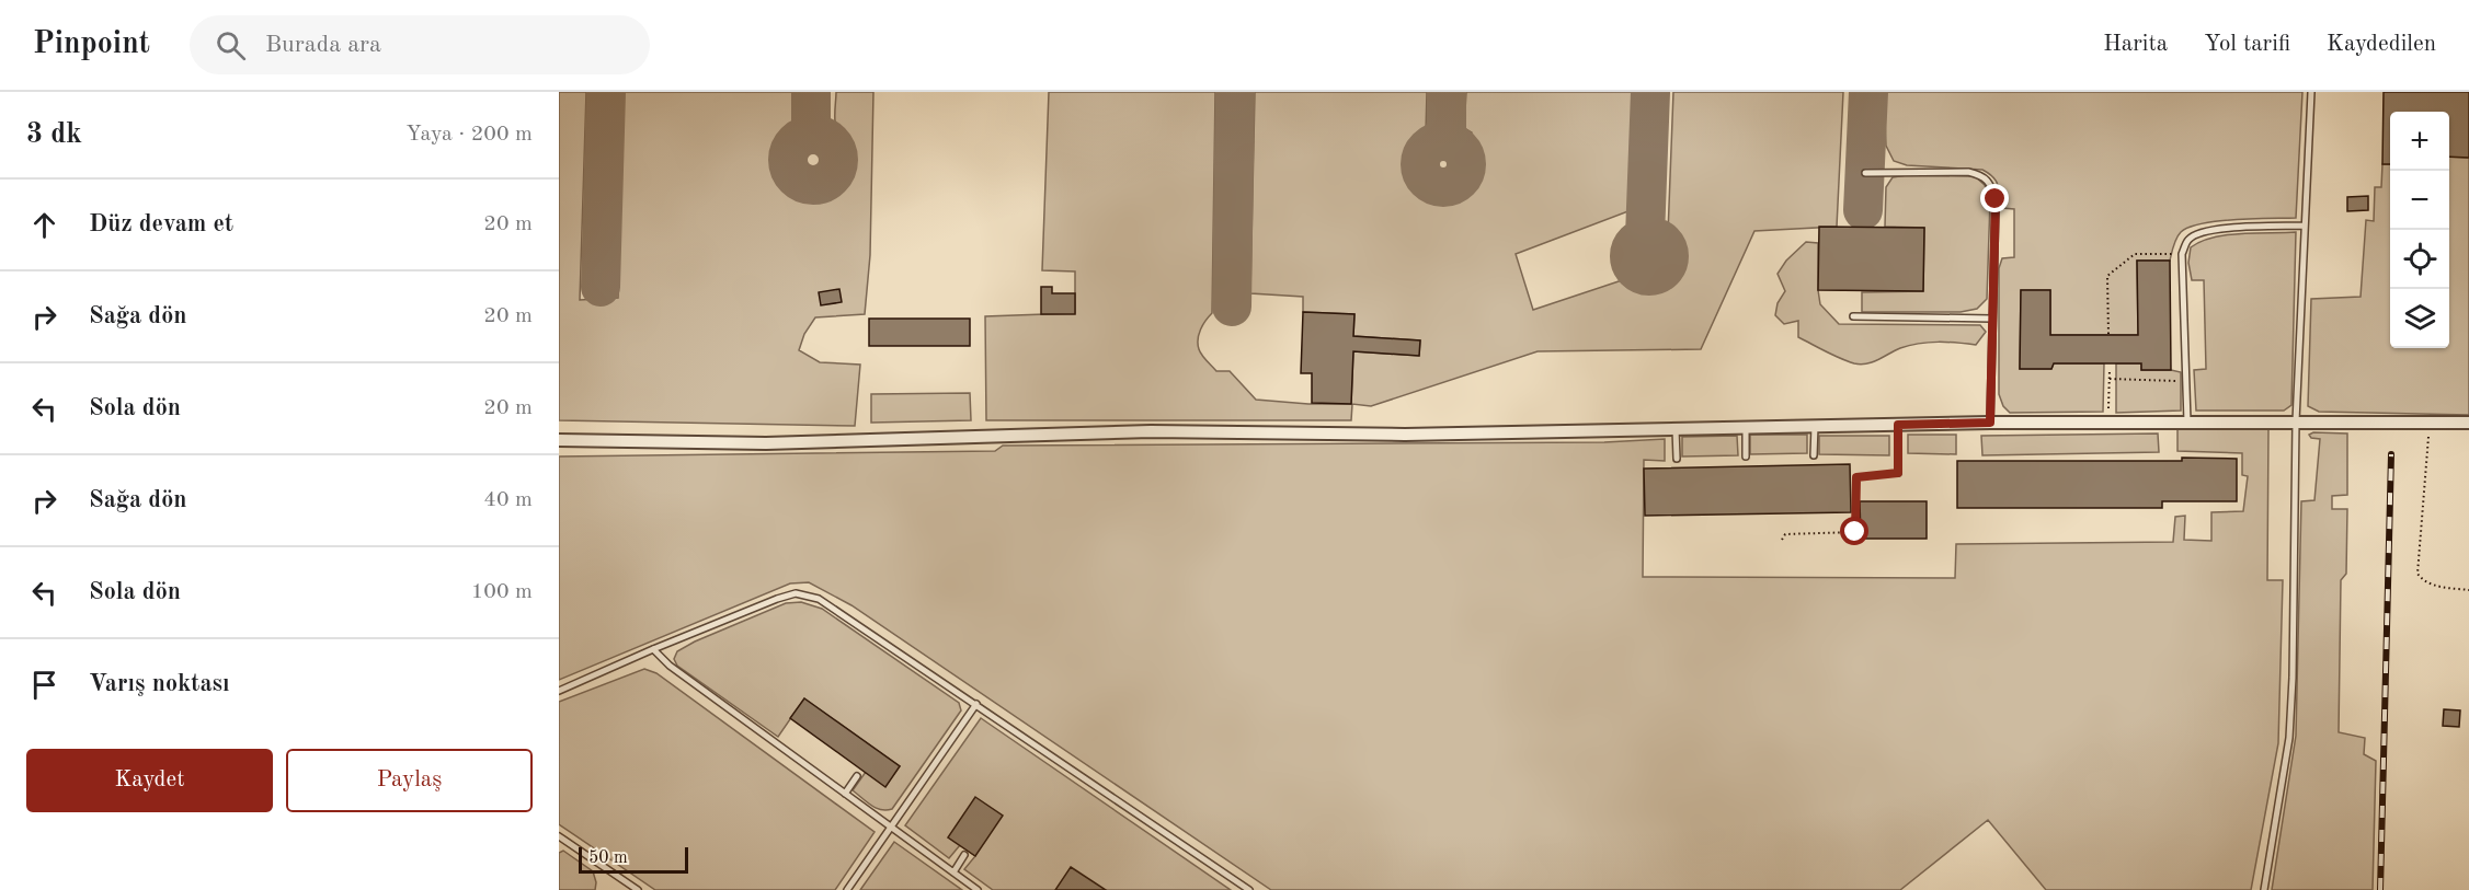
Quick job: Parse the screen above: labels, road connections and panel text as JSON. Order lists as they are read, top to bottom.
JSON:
{
  "scale_bar": "50 m",
  "page": {
    "header": "Pinpoint",
    "search": "Burada ara",
    "nav": ["Harita", "Yol tarifi", "Kaydedilen"],
    "heading": ["3 dk", "Yaya · 200 m"],
    "map_buttons": ["+", "−"],
    "list": [
      ["Düz devam et", "20 m"],
      ["Sağa dön", "20 m"],
      ["Sola dön", "20 m"],
      ["Sağa dön", "40 m"],
      ["Sola dön", "100 m"],
      "Varış noktası"
    ],
    "buttons": ["Kaydet", "Paylaş"],
    "scale": "50 m"
  }
}
